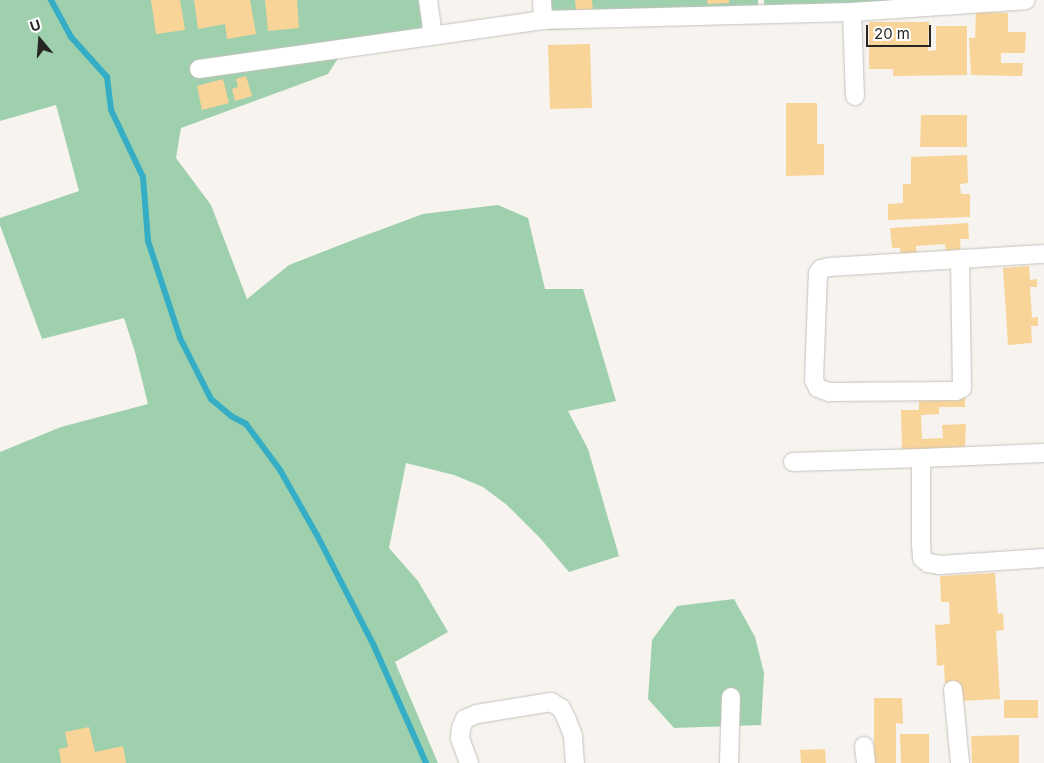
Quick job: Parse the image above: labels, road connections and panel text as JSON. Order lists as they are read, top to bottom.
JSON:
{
  "scale_bar": "20 m",
  "north": "top"
}
